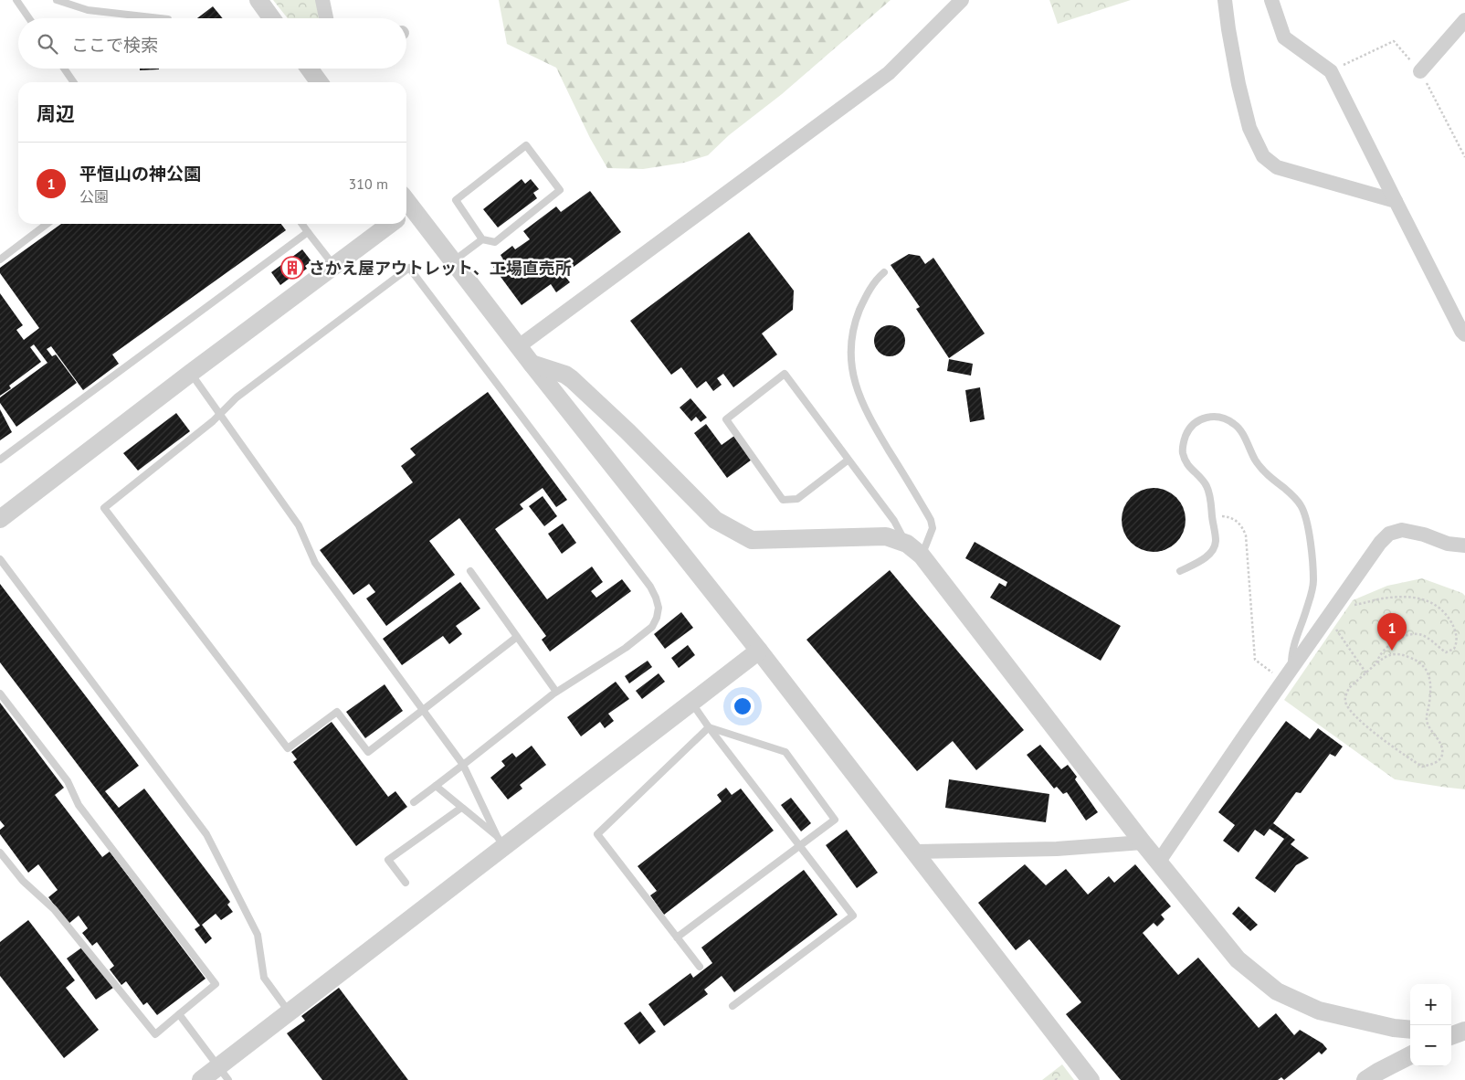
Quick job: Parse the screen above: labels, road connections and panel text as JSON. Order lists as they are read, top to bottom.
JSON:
{
  "places": {
    "building": ["さかえ屋アウトレット、工場直売所"]
  },
  "page": {
    "search": "ここで検索",
    "heading": "周辺",
    "list": [
      {
        "mark": "1",
        "name": "平恒山の神公園",
        "note": "公園",
        "value": "310 m"
      }
    ],
    "pins": "1",
    "map_buttons": ["+", "−"]
  }
}
